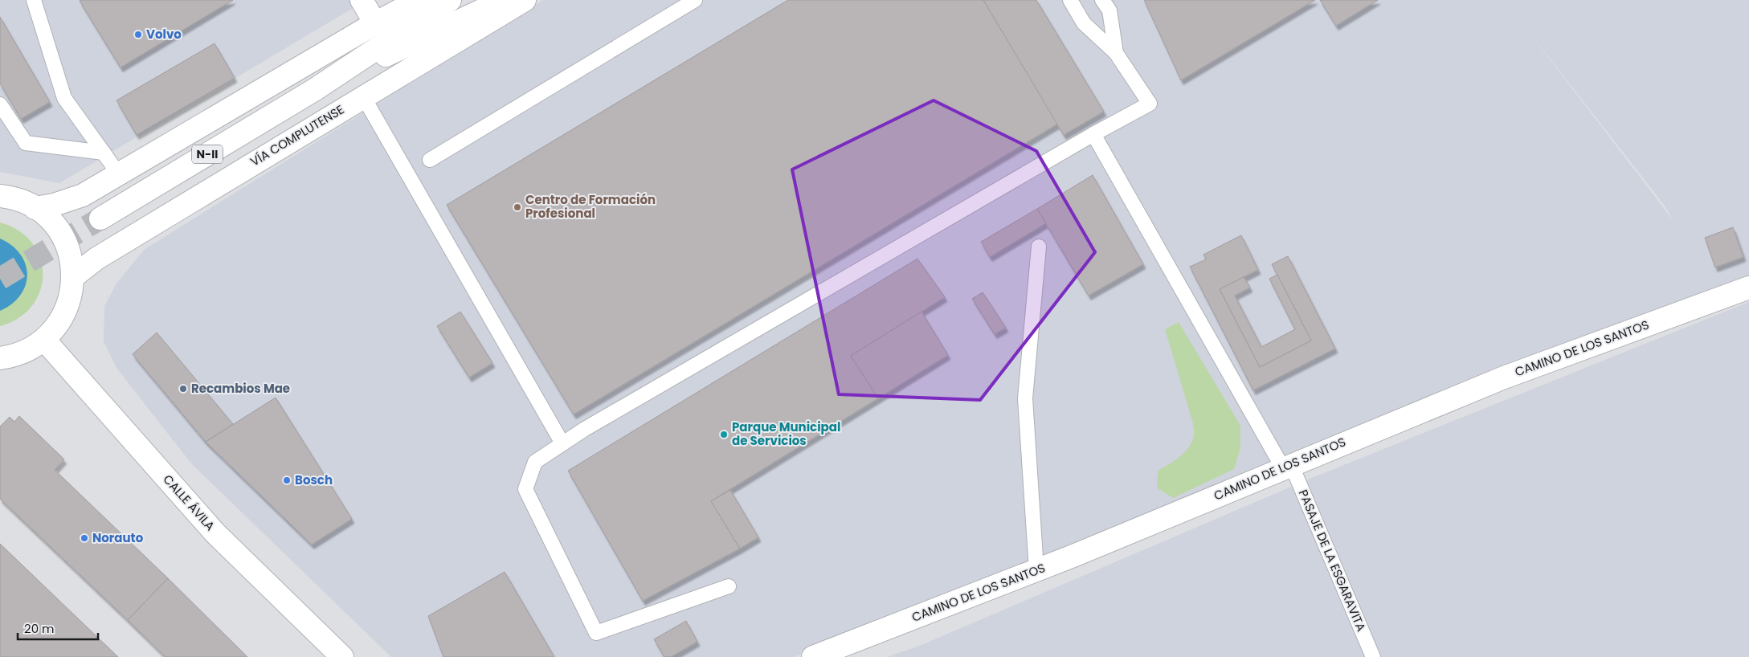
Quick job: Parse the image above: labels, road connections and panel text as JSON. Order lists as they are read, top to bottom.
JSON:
{
  "streets": {
    "street": [
      "VÍA COMPLUTENSE",
      "N-II",
      "CAMINO DE LOS SANTOS",
      "CALLE ÁVILA"
    ],
    "lane": ["PASAJE DE LA ESGARAVITA"]
  },
  "crossings": [
    ["CAMINO DE LOS SANTOS", "PASAJE DE LA ESGARAVITA"]
  ],
  "places": [
    "Volvo",
    "Centro de Formación Profesional",
    "Recambios Mae",
    "Parque Municipal de Servicios",
    "Bosch",
    "Norauto"
  ],
  "scale_bar": "20 m"
}
